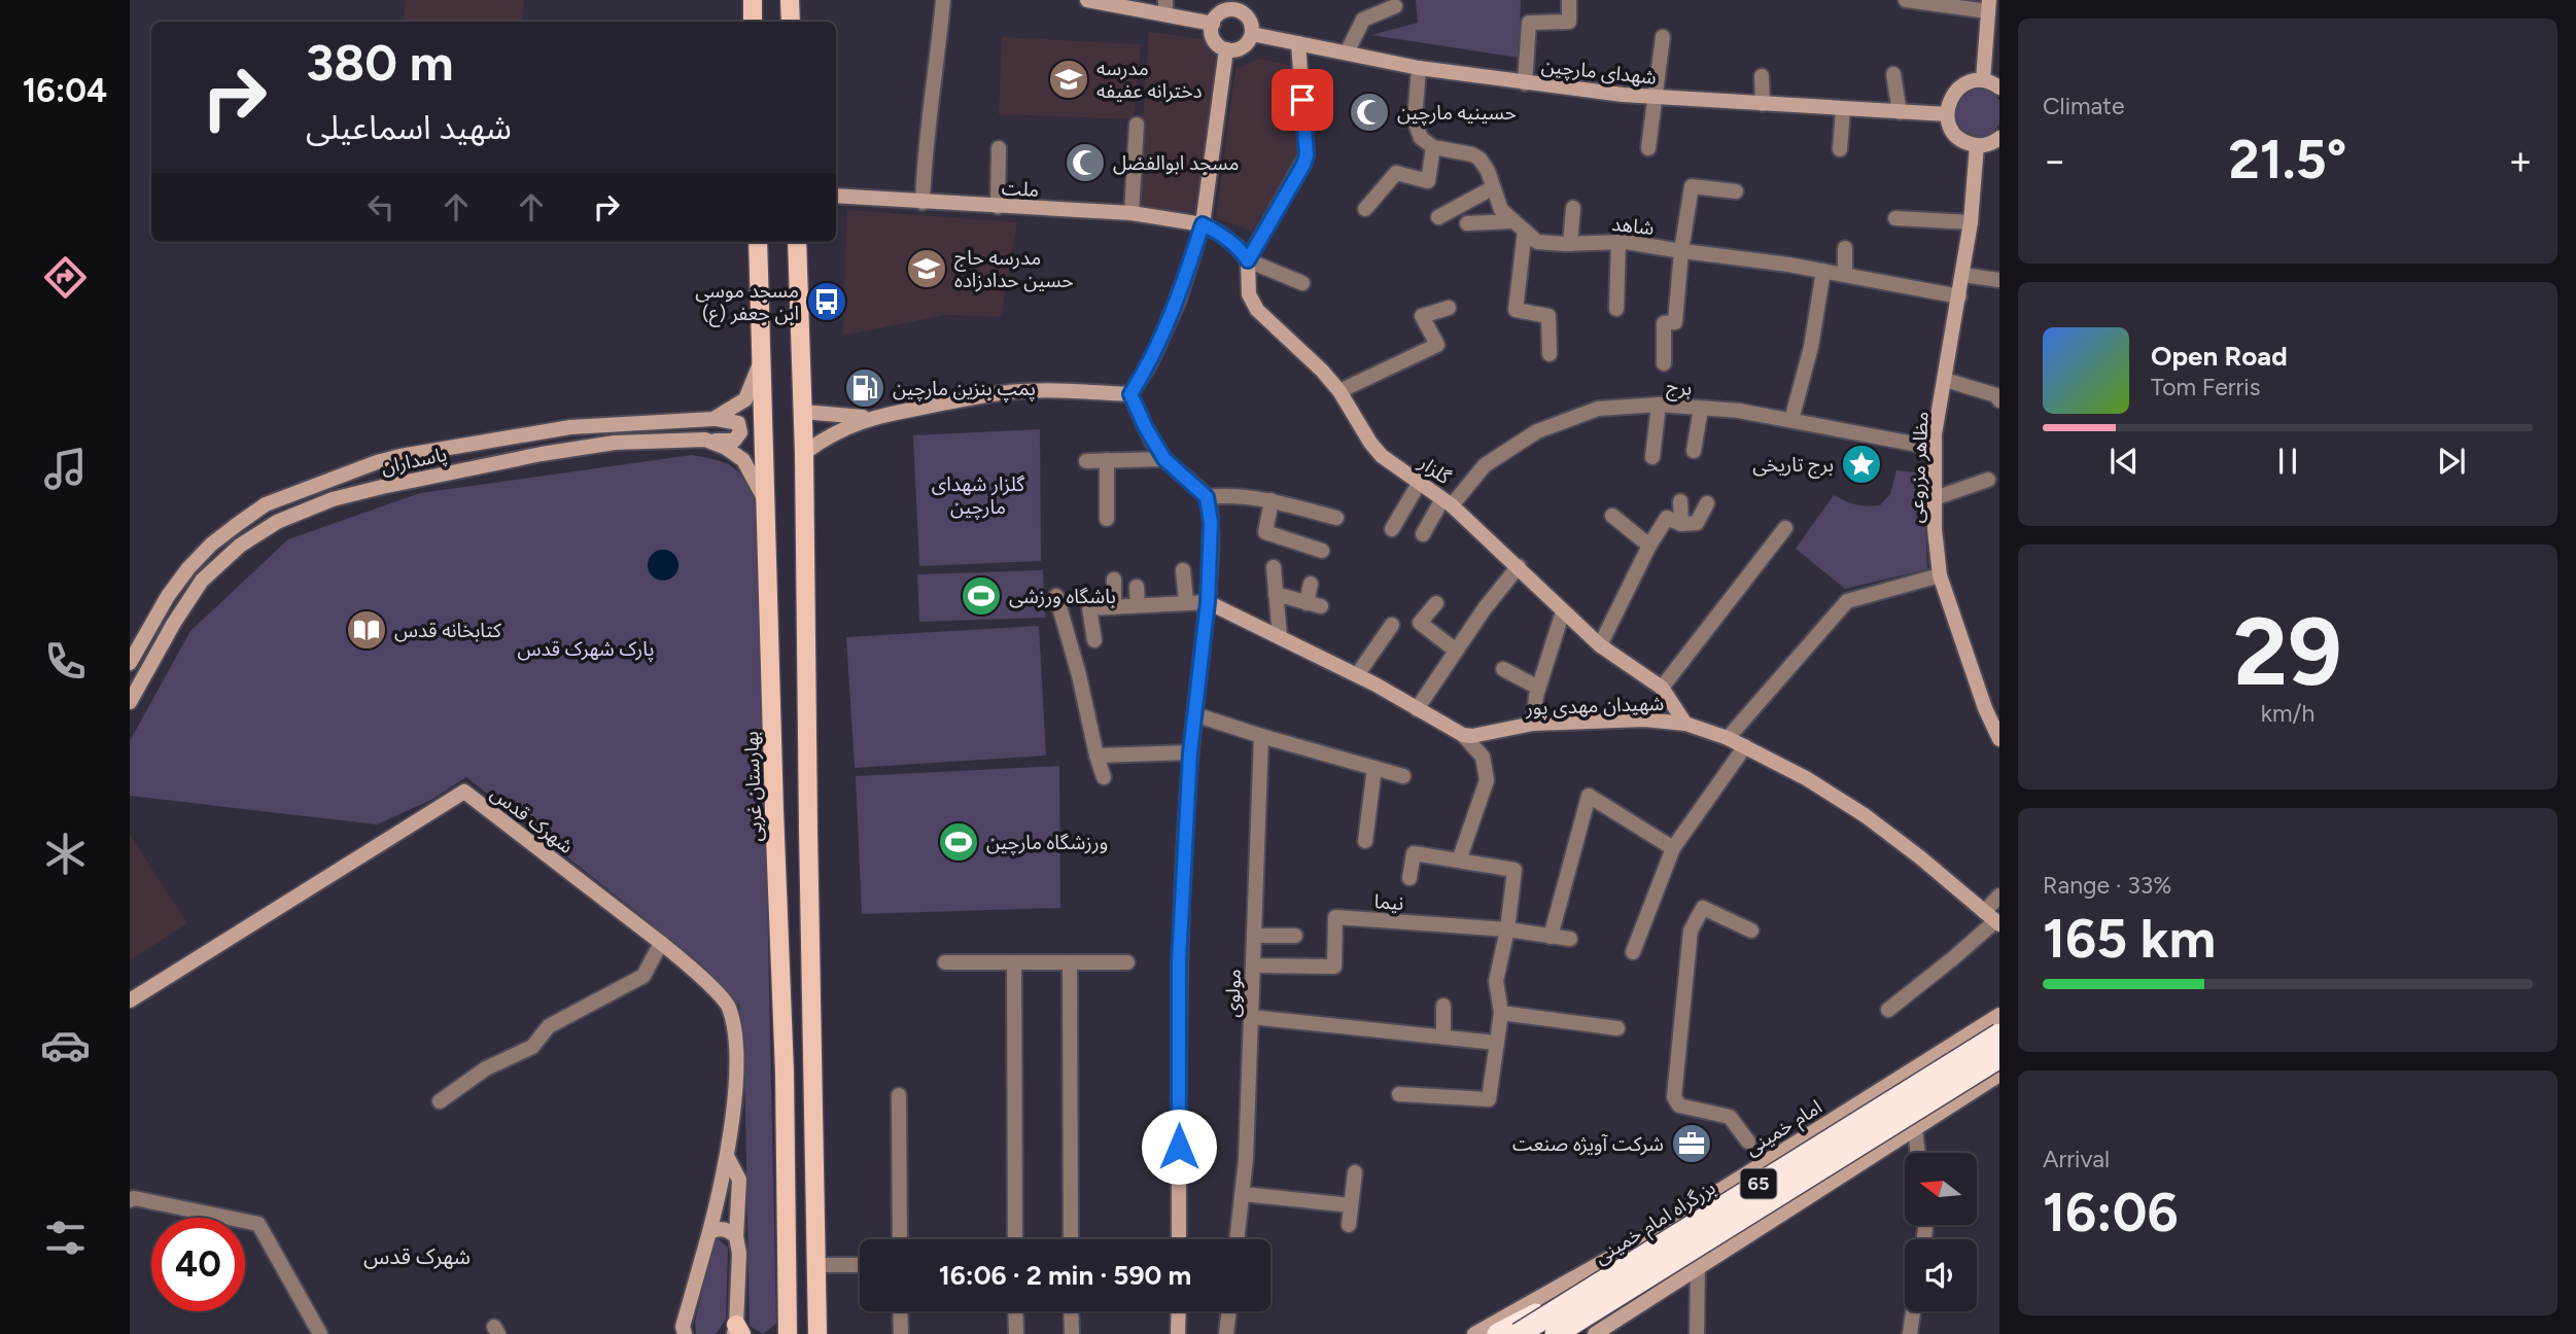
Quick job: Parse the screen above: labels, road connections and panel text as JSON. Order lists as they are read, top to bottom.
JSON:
{
  "streets": {
    "highway": ["65", "بزرگراه امام خمینی"],
    "main road": ["بهارستان غربی"],
    "street": [
      "شهدای مارچین",
      "ملت",
      "شاهد",
      "برج",
      "پاسداران",
      "مظاهر مزروعی",
      "گلزار",
      "شهیدان مهدی پور",
      "شهرک قدس",
      "نیما",
      "مولوی",
      "امام خمینی"
    ]
  },
  "crossings": [
    ["شاهد", "مظاهر مزروعی"],
    ["برج", "مظاهر مزروعی"],
    ["برج", "گلزار"],
    ["پاسداران", "بهارستان غربی"],
    ["گلزار", "شهیدان مهدی پور"],
    ["نیما", "مولوی"]
  ],
  "districts": ["شهرک قدس"],
  "parks": ["گلزار شهدای مارچین", "پارک شهرک قدس"],
  "places": {
    "school or university": ["مدرسه دخترانه عفیفه", "مدرسه حاج حسین حدادزاده"],
    "mosque": ["حسینیه مارچین", "مسجد ابوالفضل"],
    "bus stop": ["مسجد موسی ابن جعفر (ع)"],
    "fuel station": ["پمپ بنزین مارچین"],
    "place": ["برج تاریخی"],
    "sports": ["باشگاه ورزشی", "ورزشگاه مارچین"],
    "library": ["کتابخانه قدس"],
    "office": ["شرکت آویژه صنعت"]
  },
  "north": "left",
  "page": {
    "tabs": "16:04",
    "tile": [
      "Climate",
      ["29", "km/h"],
      ["Range · 33%", "165 km"],
      ["Arrival", "16:06"]
    ],
    "turn": ["380 m", "شهید اسماعیلی"],
    "heat": ["−", "21.5°", "+"],
    "song": ["Open Road", "Tom Ferris"],
    "limit": "40",
    "trip": "16:06 · 2 min · 590 m"
  }
}
